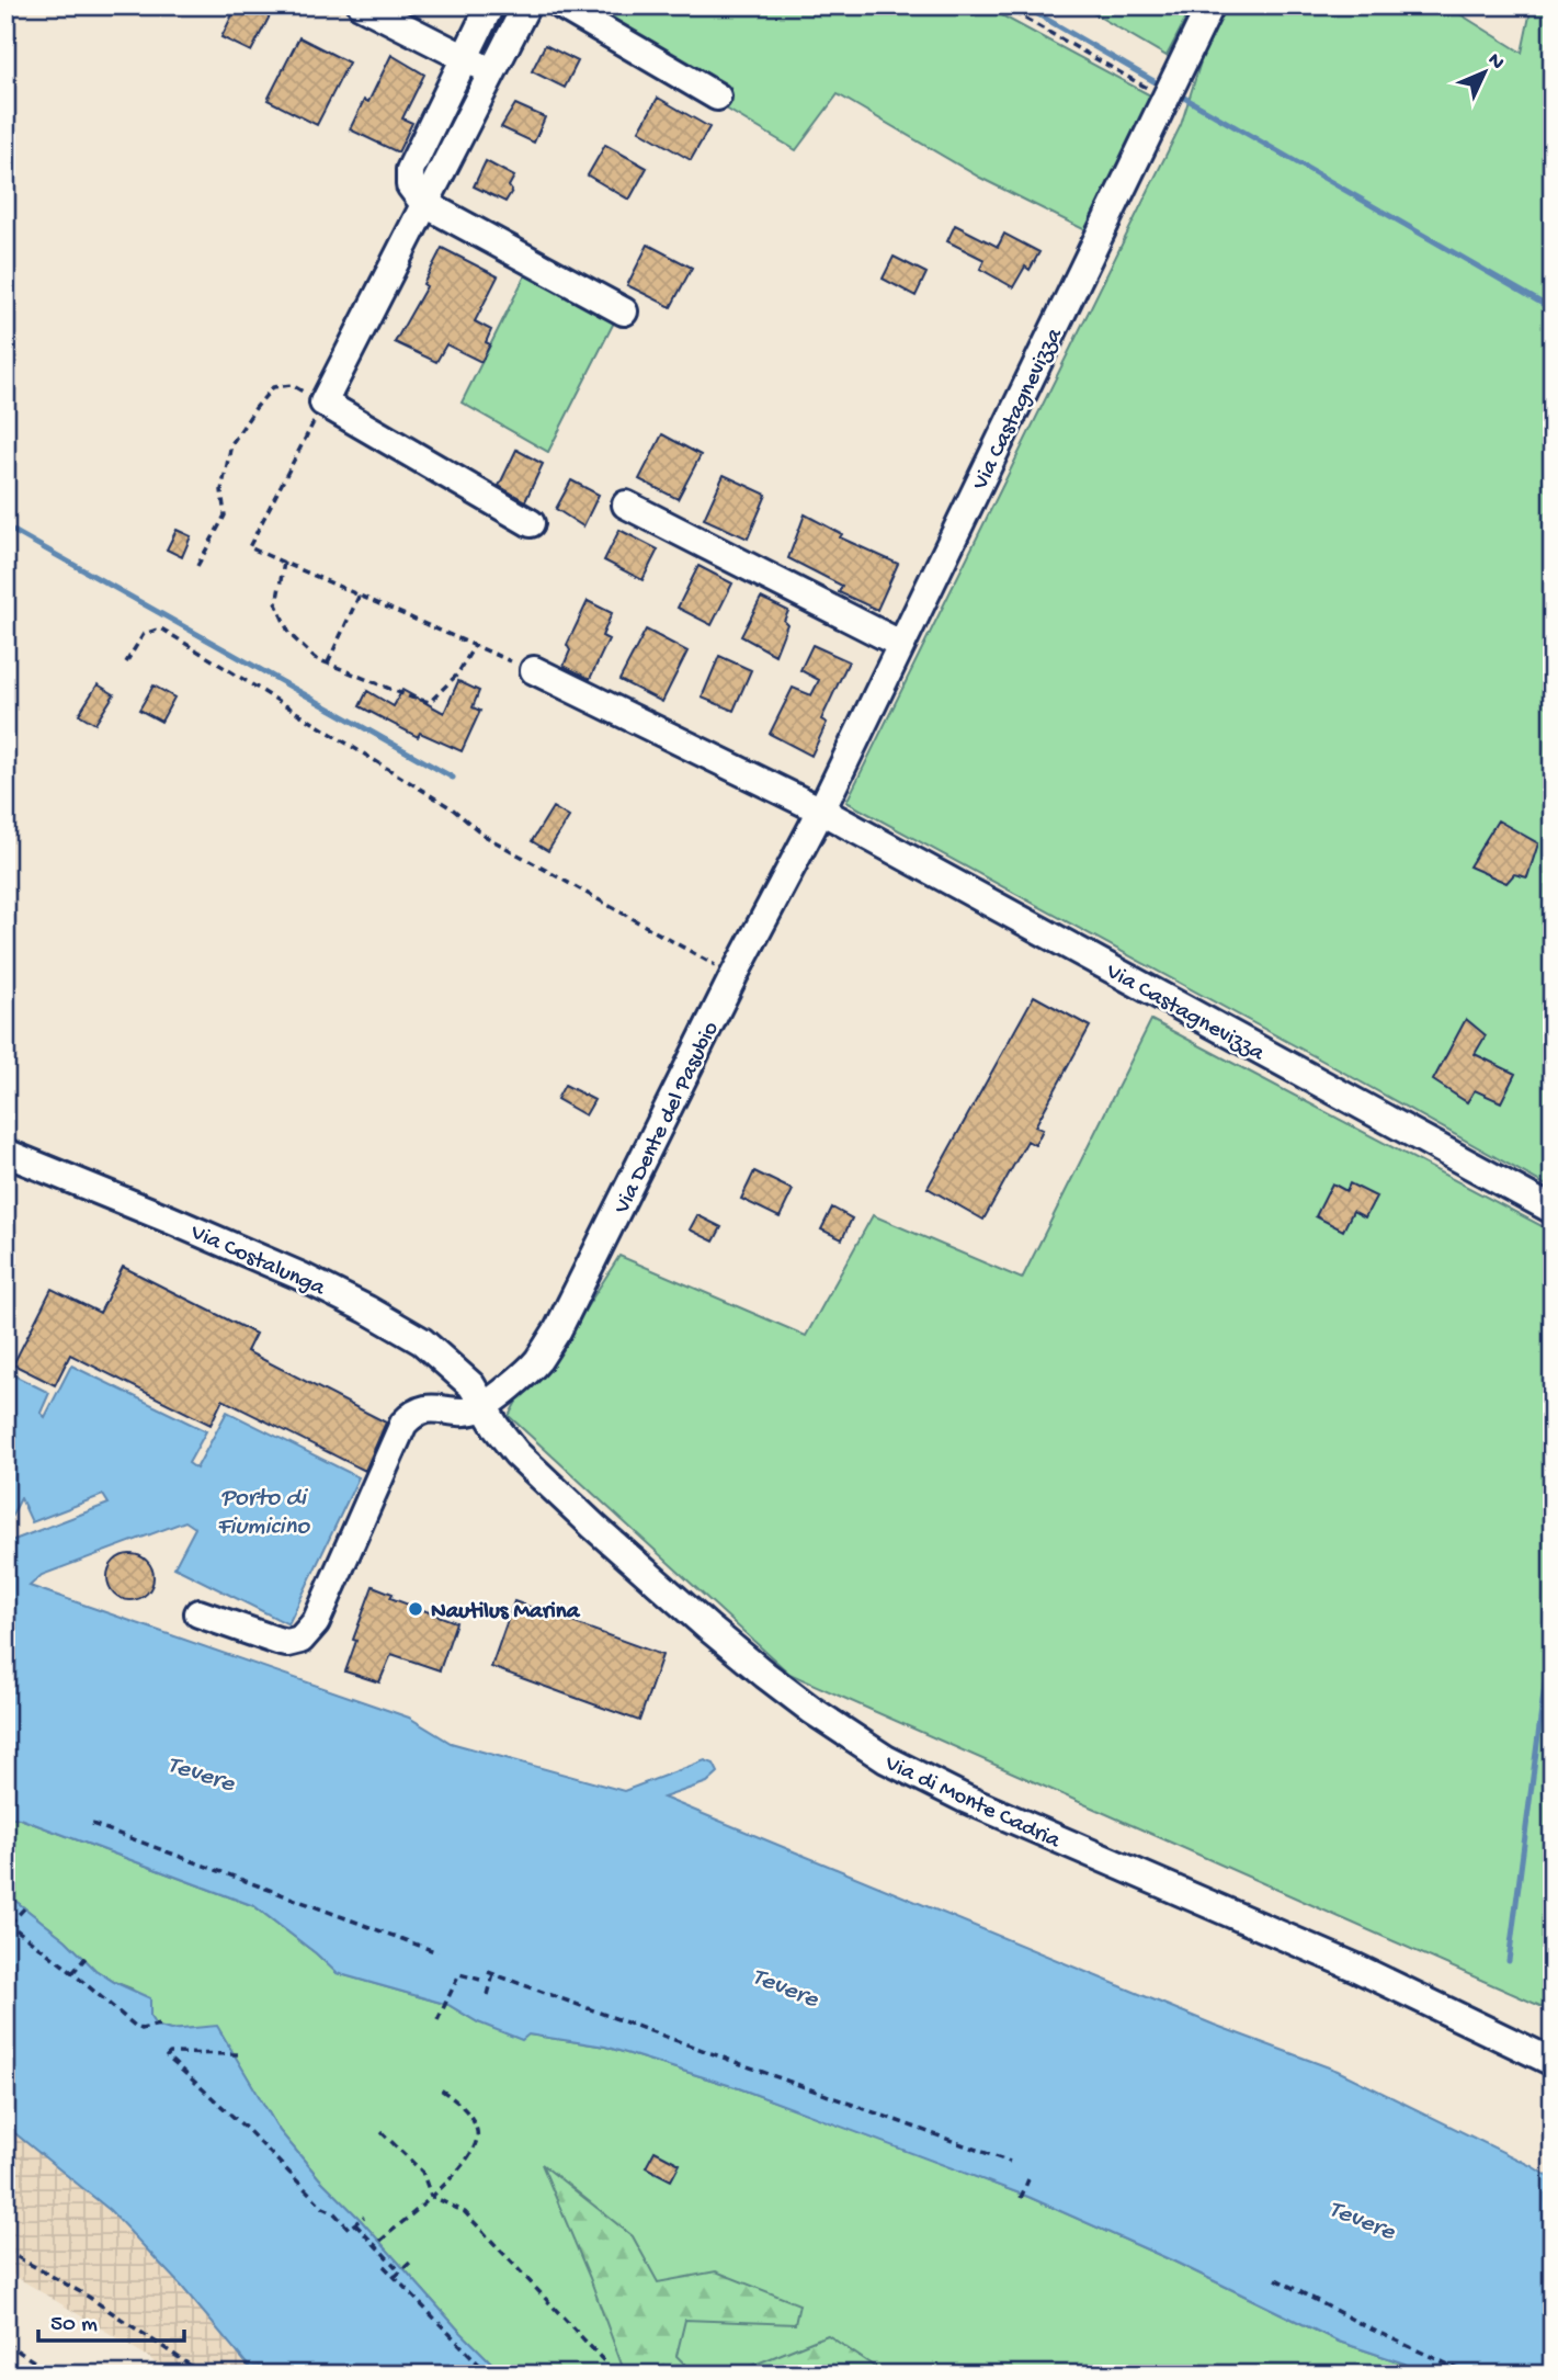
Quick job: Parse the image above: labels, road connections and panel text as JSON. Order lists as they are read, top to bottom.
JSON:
{
  "streets": {
    "street": [
      "Via Castagnevizza",
      "Via Dente del Pasubio",
      "Via Costalunga",
      "Via di Monte Cadria"
    ]
  },
  "crossings": [
    ["Via Castagnevizza", "Via Dente del Pasubio"],
    ["Via Dente del Pasubio", "Via Costalunga"],
    ["Via Dente del Pasubio", "Via di Monte Cadria"],
    ["Via Costalunga", "Via di Monte Cadria"]
  ],
  "water": ["Porto di Fiumicino", "Tevere"],
  "places": ["Nautilus Marina"],
  "scale_bar": "50 m",
  "north": "top right"
}
